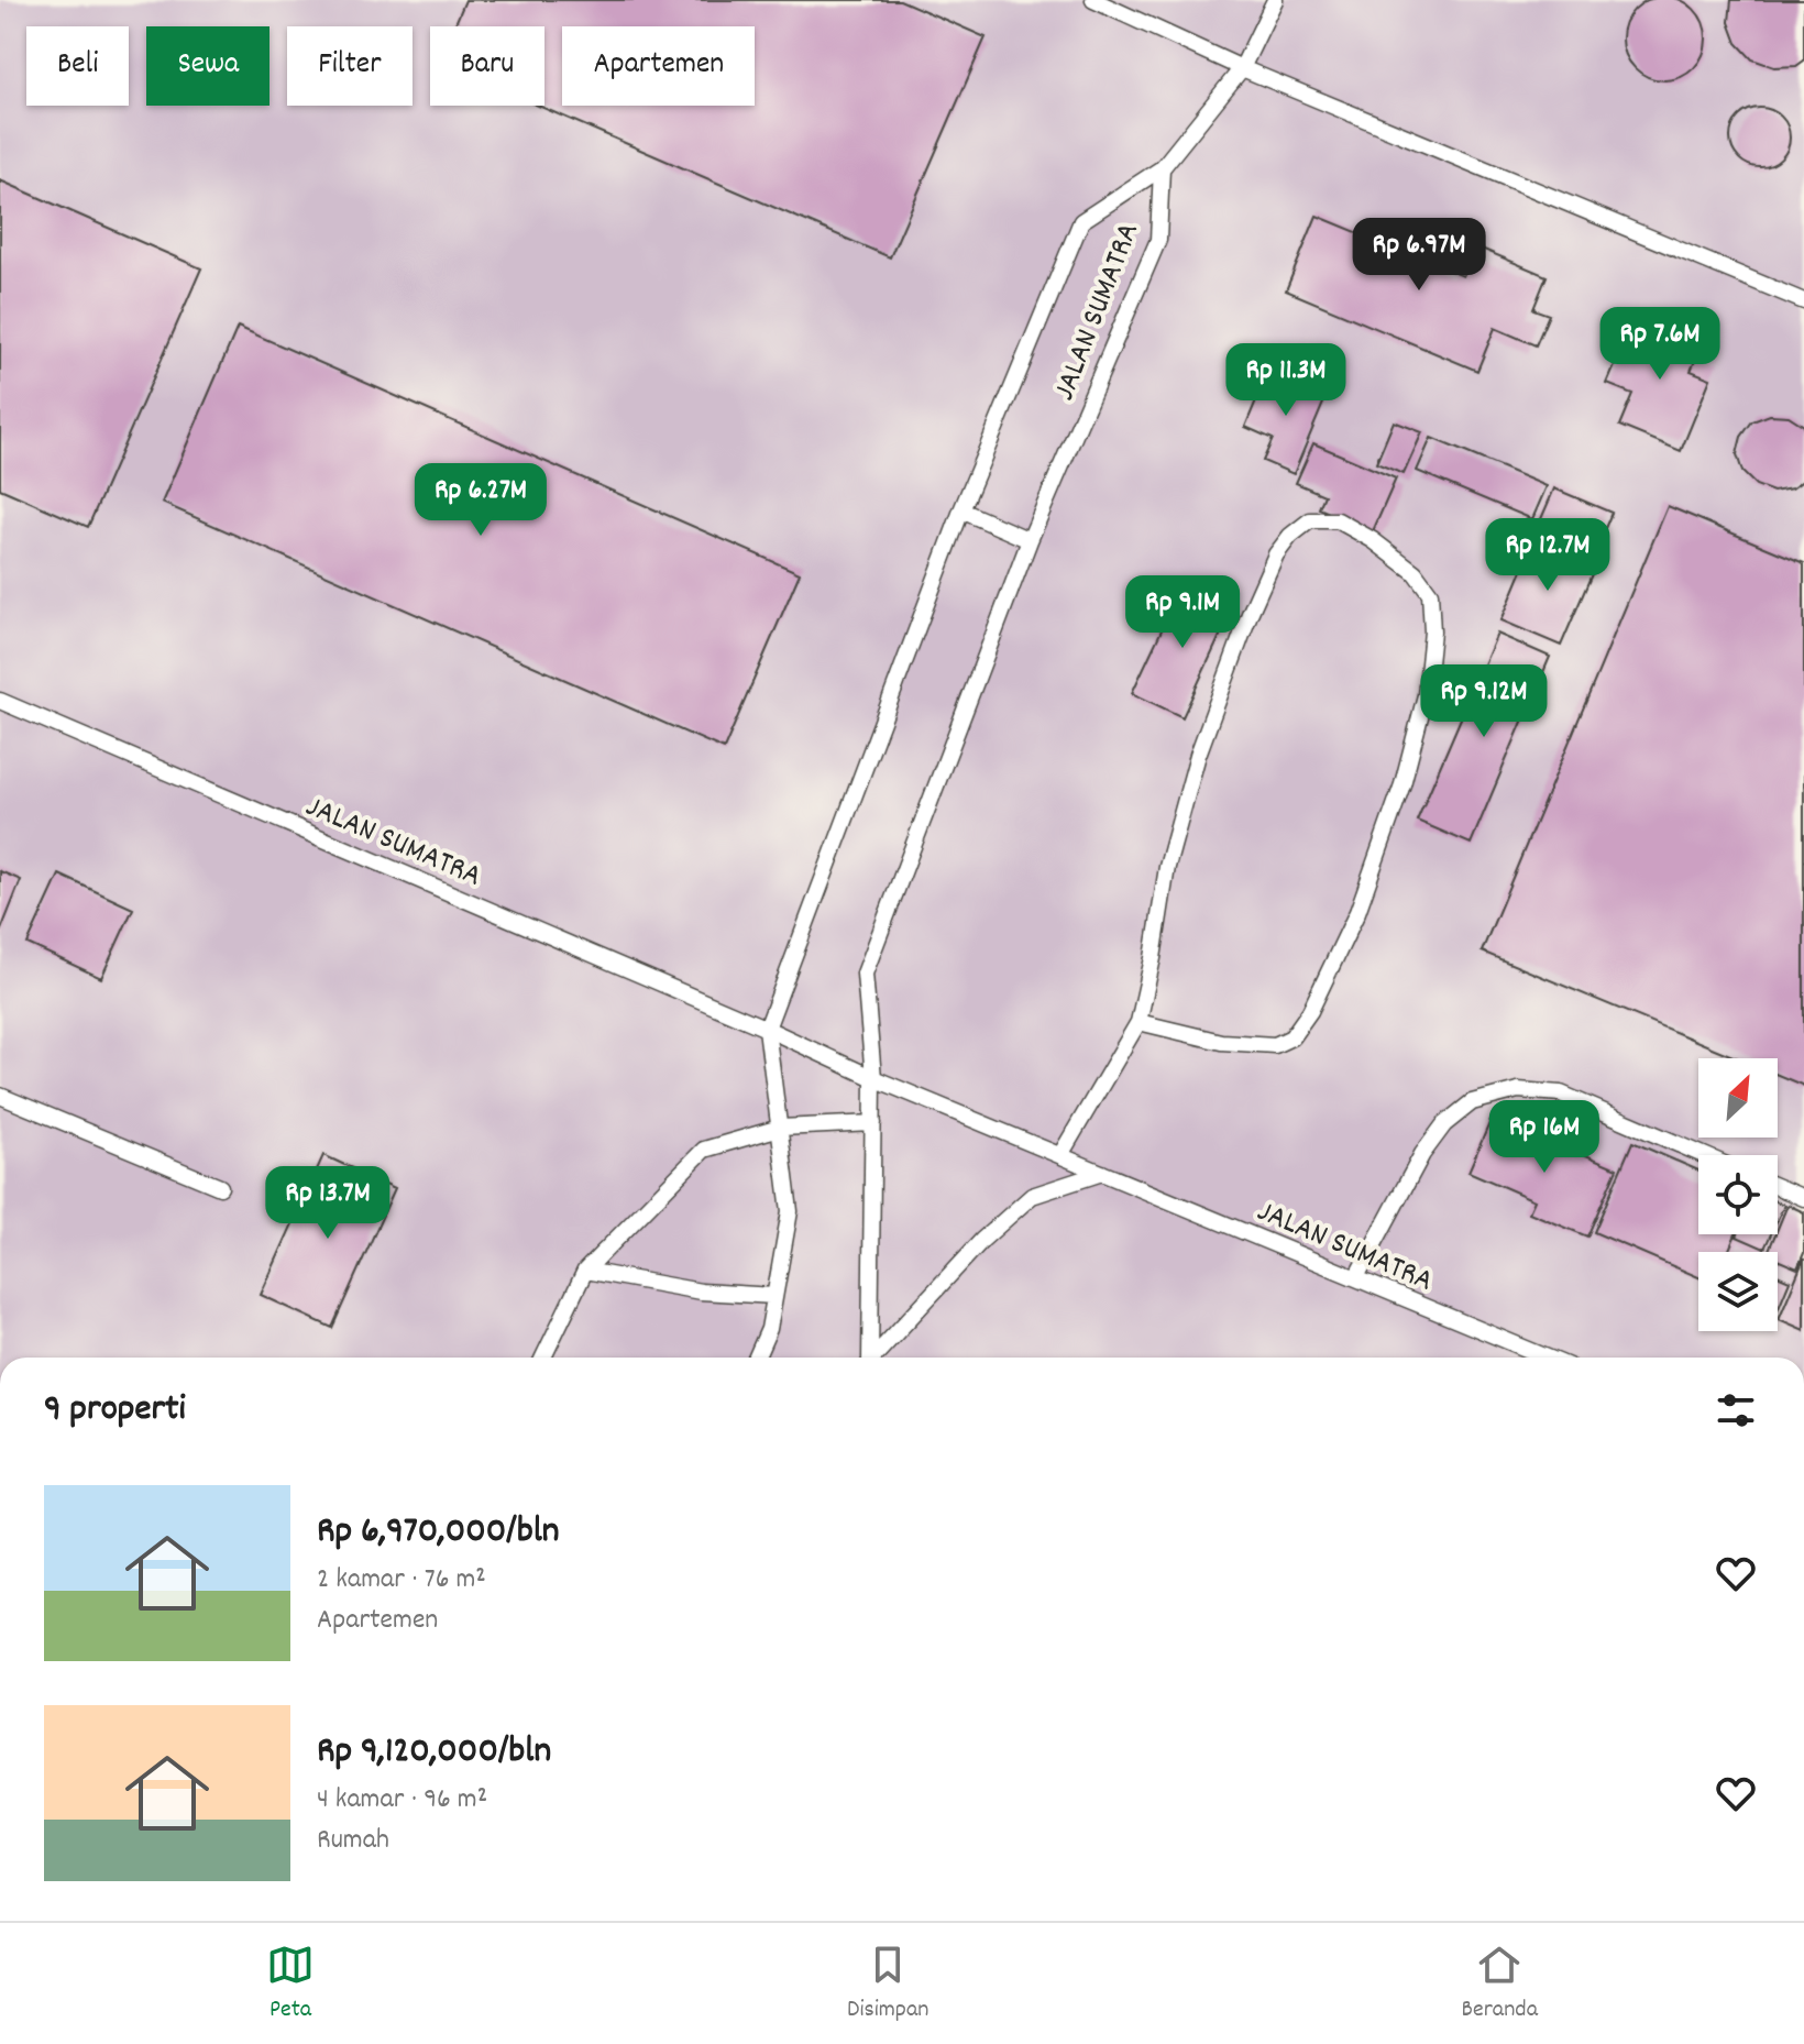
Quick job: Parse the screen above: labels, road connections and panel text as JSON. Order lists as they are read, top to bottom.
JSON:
{
  "streets": {
    "lane": ["JALAN SUMATRA"]
  },
  "north": "top right",
  "page": {
    "chip": [
      "Beli",
      "Sewa",
      "Filter",
      "Baru",
      "Apartemen"
    ],
    "price": [
      "Rp 6.97M",
      "Rp 7.6M",
      "Rp 11.3M",
      "Rp 6.27M",
      "Rp 12.7M",
      "Rp 9.1M",
      "Rp 9.12M",
      "Rp 16M",
      "Rp 13.7M"
    ],
    "heading": "9 properti",
    "list": [
      {
        "name": "Rp 6,970,000/bln",
        "note": "2 kamar · 76 m² · Apartemen"
      },
      {
        "name": "Rp 9,120,000/bln",
        "note": "4 kamar · 96 m² · Rumah"
      }
    ],
    "tabs": ["Peta", "Disimpan", "Beranda"]
  }
}
